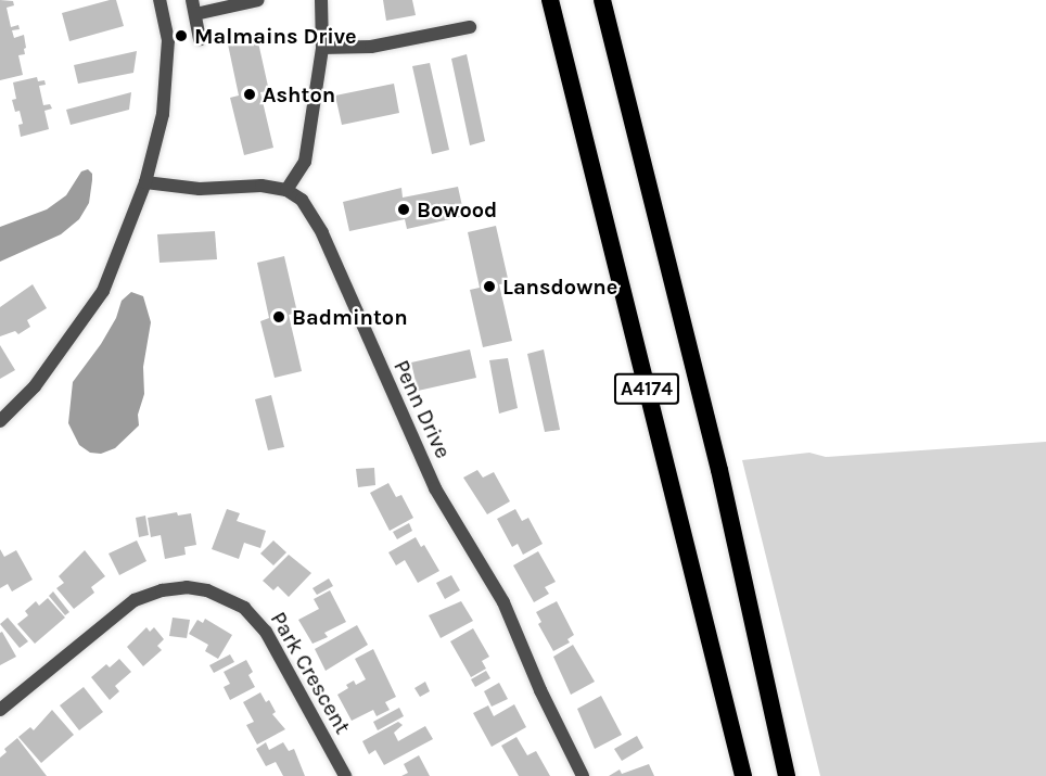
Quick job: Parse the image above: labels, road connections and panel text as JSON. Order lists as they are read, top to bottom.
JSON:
{
  "streets": {
    "highway": ["A4174"],
    "street": ["Penn Drive", "Park Crescent"]
  },
  "places": [
    "Malmains Drive",
    "Ashton",
    "Bowood",
    "Lansdowne",
    "Badminton"
  ]
}
